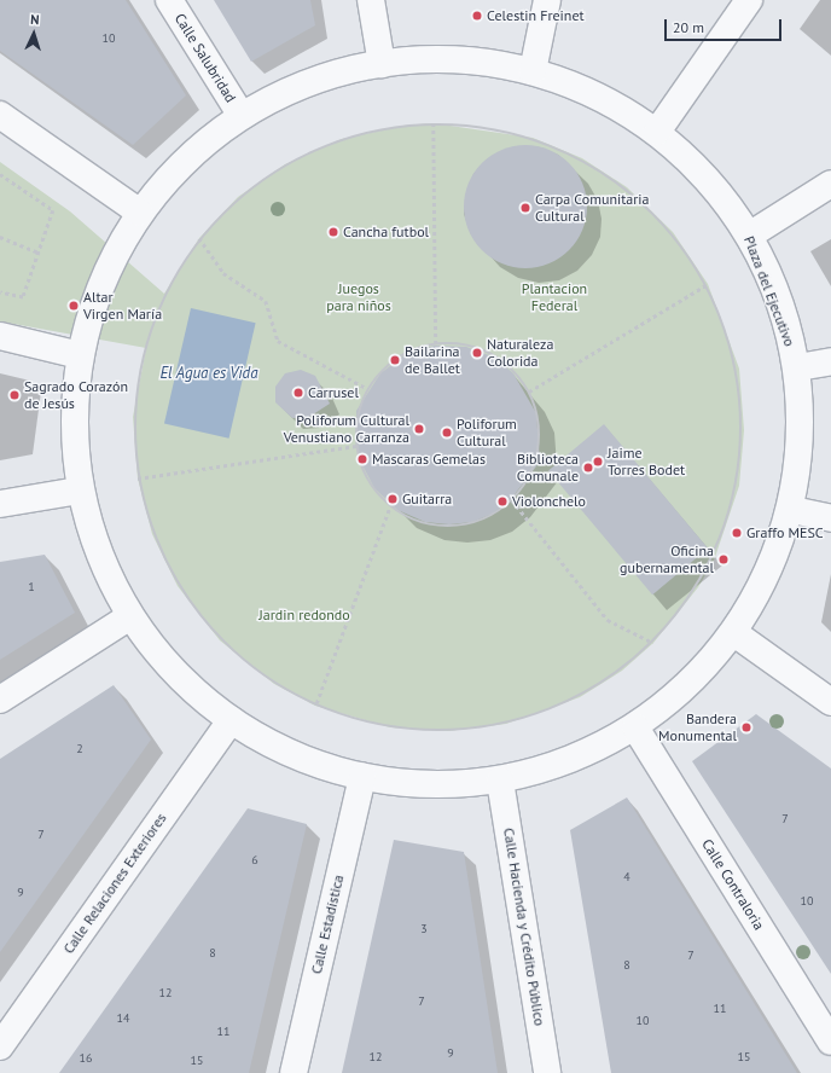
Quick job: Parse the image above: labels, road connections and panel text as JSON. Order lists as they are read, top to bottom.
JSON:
{
  "streets": {
    "street": [
      "Calle Salubridad",
      "Plaza del Ejecutivo",
      "Calle Relaciones Exteriores",
      "Calle Contraloria",
      "Calle Estadística",
      "Calle Hacienda y Crédito Público"
    ]
  },
  "crossings": [
    ["Calle Salubridad", "Plaza del Ejecutivo"],
    ["Plaza del Ejecutivo", "Calle Relaciones Exteriores"],
    ["Plaza del Ejecutivo", "Calle Contraloria"],
    ["Plaza del Ejecutivo", "Calle Estadística"],
    ["Plaza del Ejecutivo", "Calle Hacienda y Crédito Público"]
  ],
  "water": ["El Agua es Vida"],
  "parks": ["Juegos para niños", "Plantacion Federal", "Jardin redondo"],
  "places": [
    "Celestin Freinet",
    "Carpa Comunitaria Cultural",
    "Cancha futbol",
    "Altar Virgen María",
    "Naturaleza Colorida",
    "Bailarina de Ballet",
    "Carrusel",
    "Sagrado Corazón de Jesús",
    "Poliforum Cultural Venustiano Carranza",
    "Poliforum Cultural",
    "Mascaras Gemelas",
    "Jaime Torres Bodet",
    "Biblioteca Comunale",
    "Guitarra",
    "Violonchelo",
    "Graffo MESC",
    "Oficina gubernamental",
    "Bandera Monumental"
  ],
  "house_numbers": [
    "10",
    "1",
    "2",
    "7",
    "7",
    "6",
    "4",
    "9",
    "10",
    "3",
    "8",
    "7",
    "8",
    "12",
    "7",
    "11",
    "14",
    "10",
    "11",
    "9",
    "12",
    "15",
    "16",
    "15"
  ],
  "scale_bar": "20 m",
  "north": "top"
}
